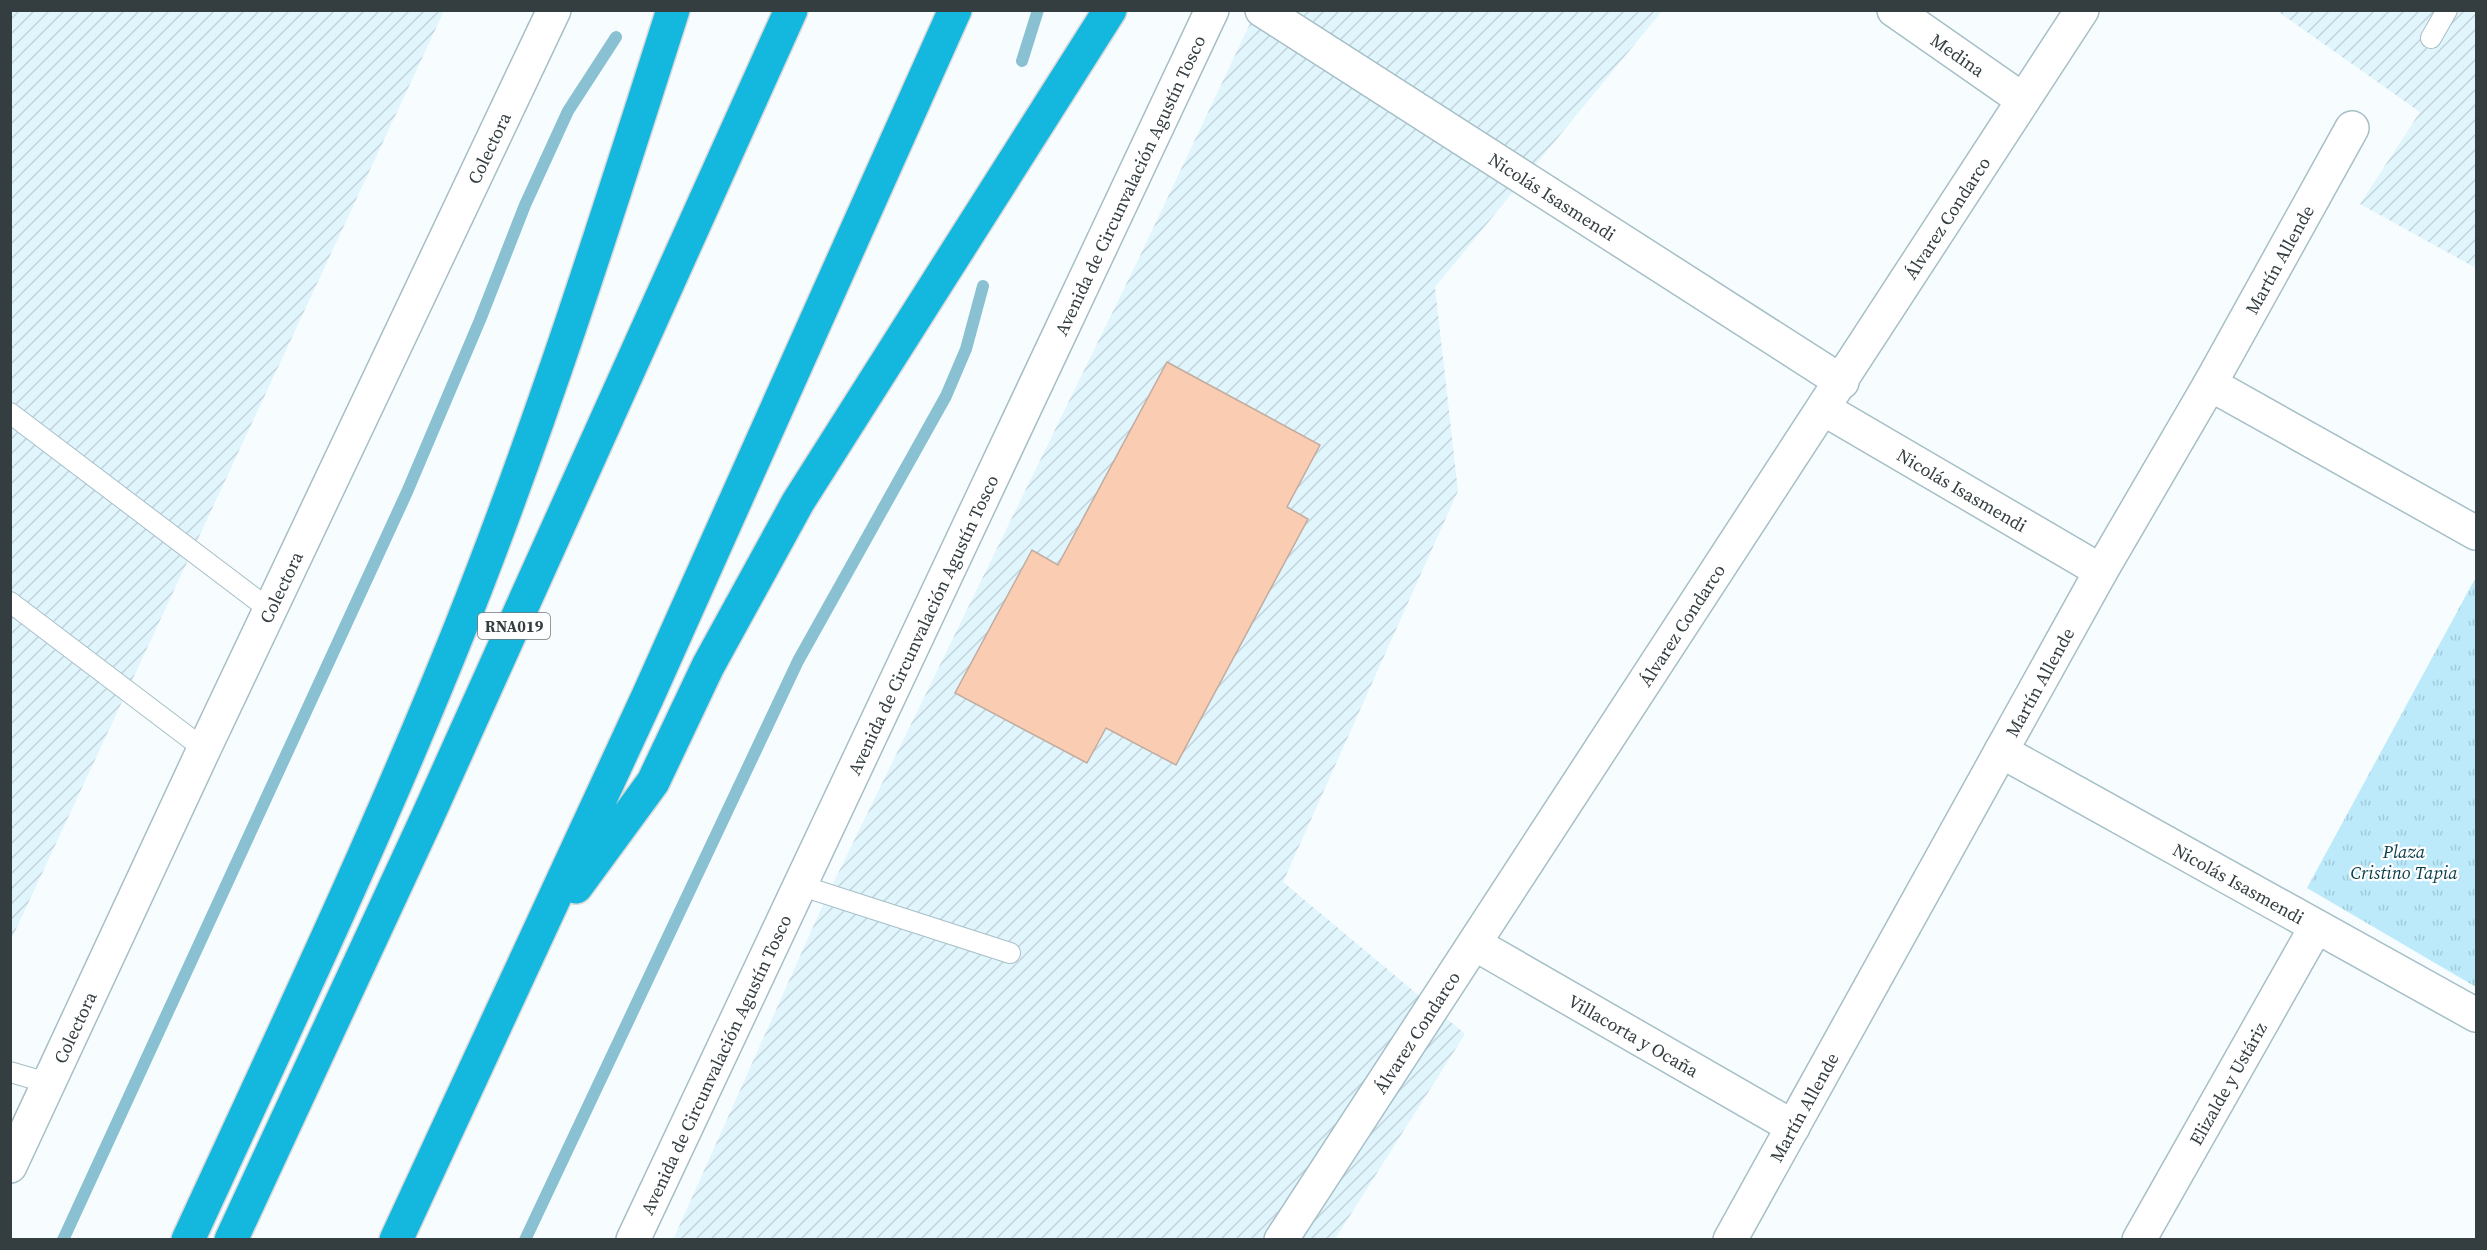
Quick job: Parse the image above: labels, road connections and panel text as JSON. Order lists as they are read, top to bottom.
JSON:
{
  "streets": {
    "highway": ["RNA019"],
    "street": [
      "Medina",
      "Colectora",
      "Avenida de Circunvalación Agustín Tosco",
      "Nicolás Isasmendi",
      "Álvarez Condarco",
      "Martín Allende",
      "Villacorta y Ocaña",
      "Elizalde y Ustáriz"
    ]
  },
  "crossings": [
    ["Medina", "Álvarez Condarco"],
    ["Nicolás Isasmendi", "Álvarez Condarco"],
    ["Nicolás Isasmendi", "Martín Allende"],
    ["Nicolás Isasmendi", "Elizalde y Ustáriz"],
    ["Álvarez Condarco", "Villacorta y Ocaña"],
    ["Martín Allende", "Villacorta y Ocaña"]
  ],
  "parks": ["Plaza Cristino Tapia"]
}
